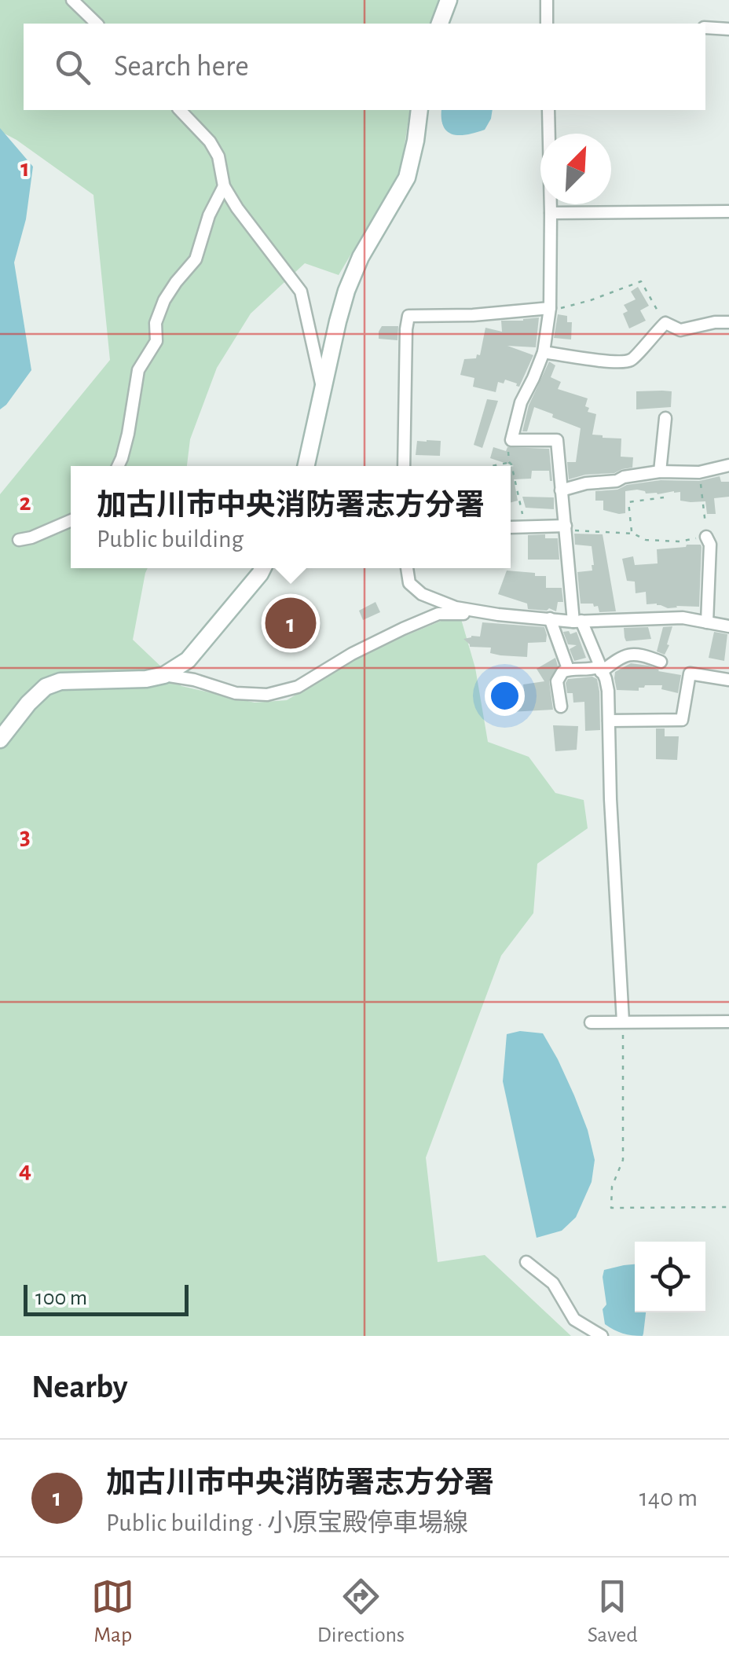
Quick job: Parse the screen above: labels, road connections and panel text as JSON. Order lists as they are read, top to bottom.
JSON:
{
  "scale_bar": "100 m",
  "north": "top right",
  "page": {
    "search": "Search here",
    "popup": ["加古川市中央消防署志方分署", "Public building"],
    "pins": "1",
    "scale": "100 m",
    "heading": "Nearby",
    "list": [
      {
        "mark": "1",
        "name": "加古川市中央消防署志方分署",
        "note": "Public building · 小原宝殿停車場線",
        "value": "140 m"
      }
    ],
    "nav": ["Map", "Directions", "Saved"]
  },
  "grid": {
    "rows": [
      "1",
      "2",
      "3",
      "4"
    ]
  }
}
